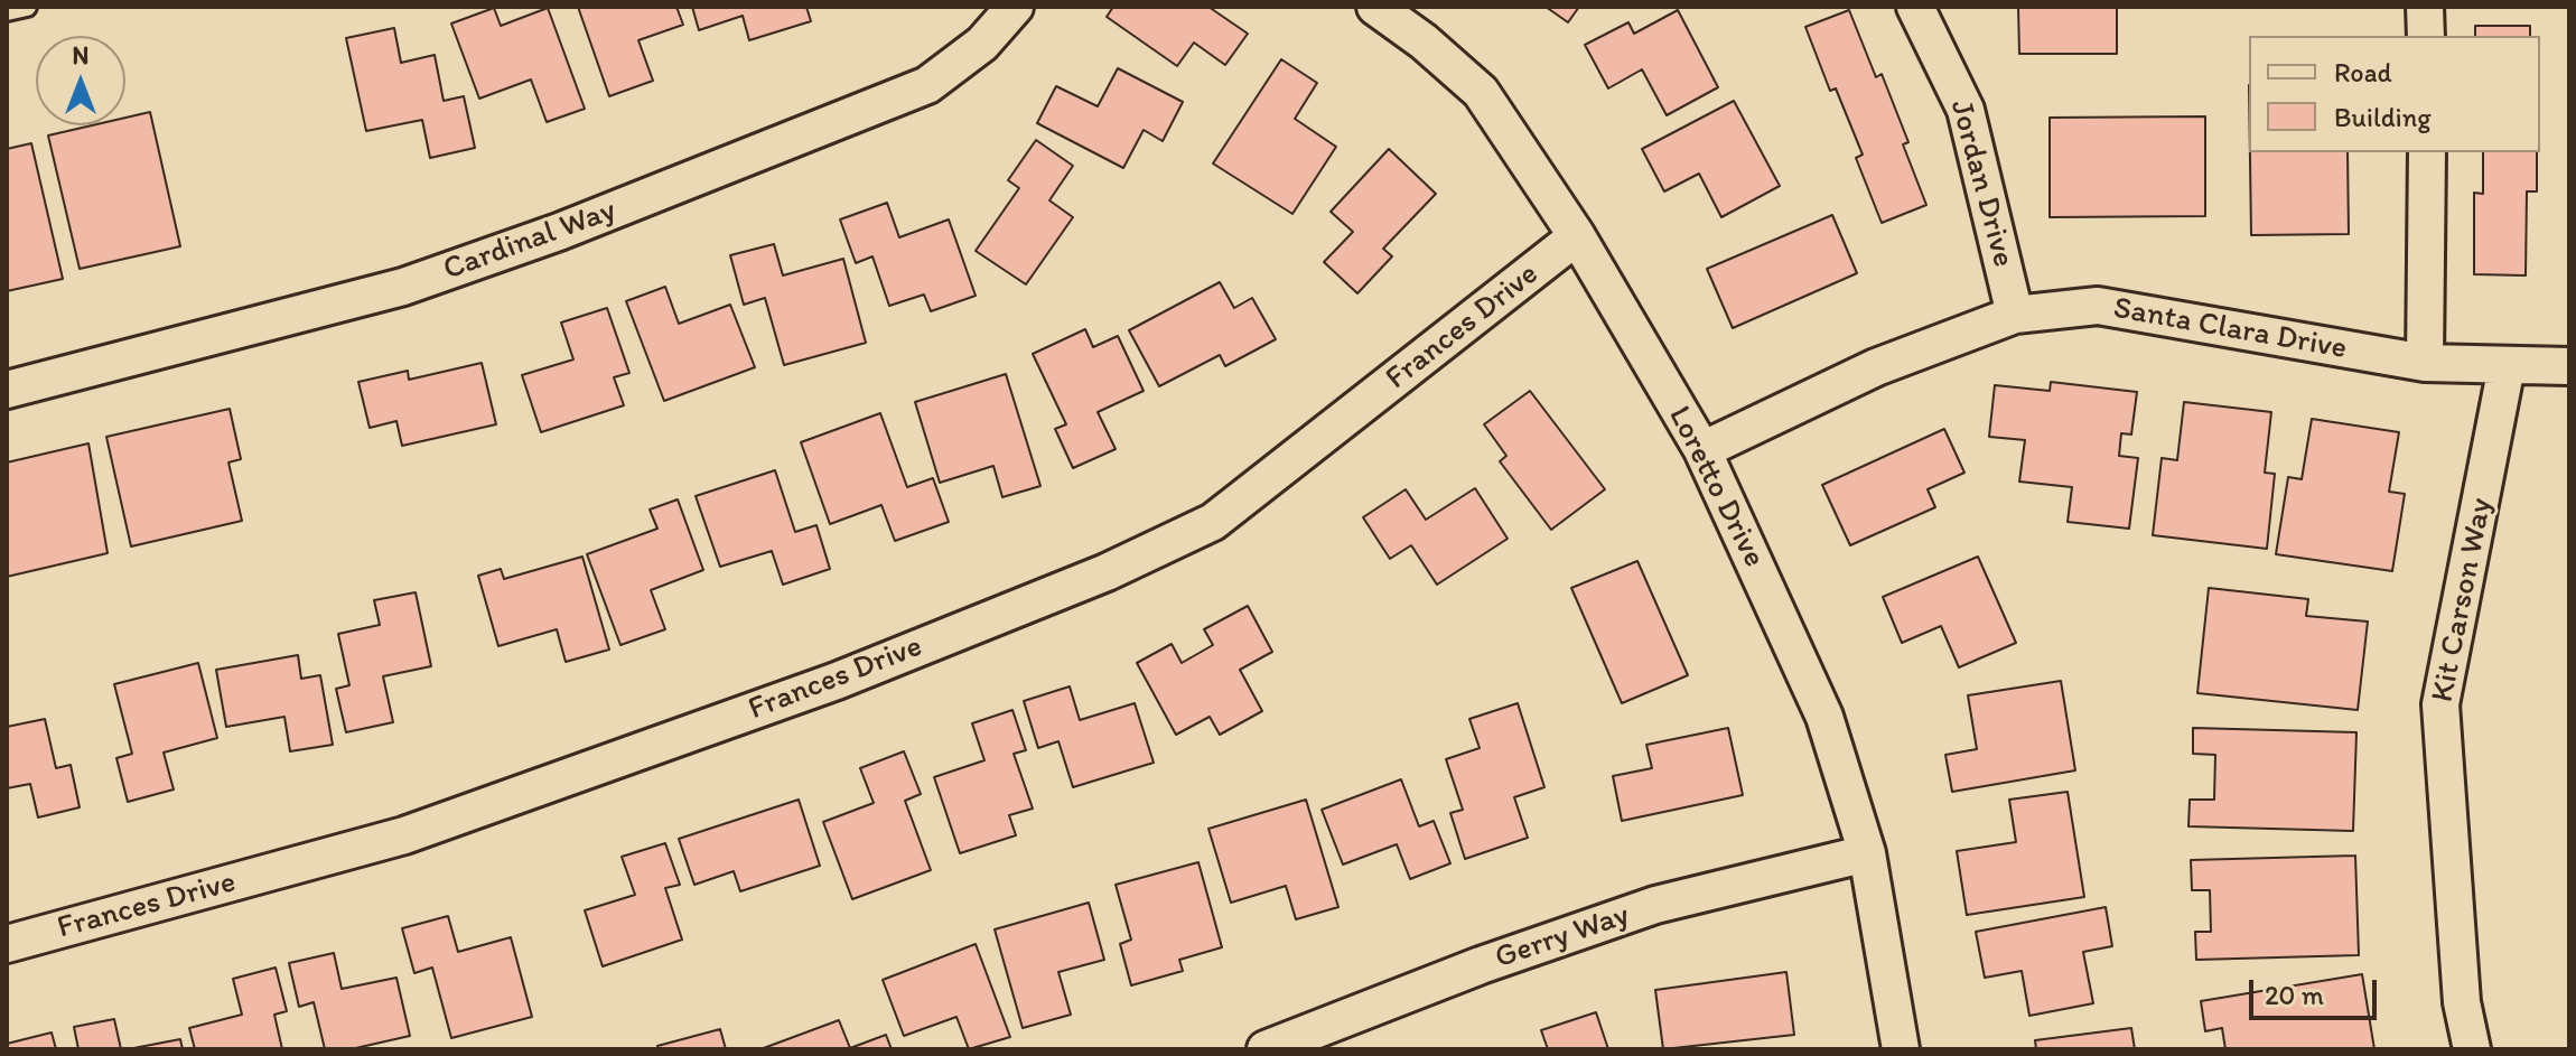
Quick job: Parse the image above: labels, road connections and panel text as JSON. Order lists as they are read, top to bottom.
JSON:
{
  "streets": {
    "street": [
      "Jordan Drive",
      "Cardinal Way",
      "Frances Drive",
      "Santa Clara Drive",
      "Loretto Drive",
      "Kit Carson Way",
      "Gerry Way"
    ]
  },
  "crossings": [
    ["Jordan Drive", "Santa Clara Drive"],
    ["Frances Drive", "Loretto Drive"],
    ["Santa Clara Drive", "Loretto Drive"],
    ["Santa Clara Drive", "Kit Carson Way"],
    ["Loretto Drive", "Gerry Way"]
  ],
  "legend": ["Road", "Building"],
  "scale_bar": "20 m",
  "north": "top"
}
